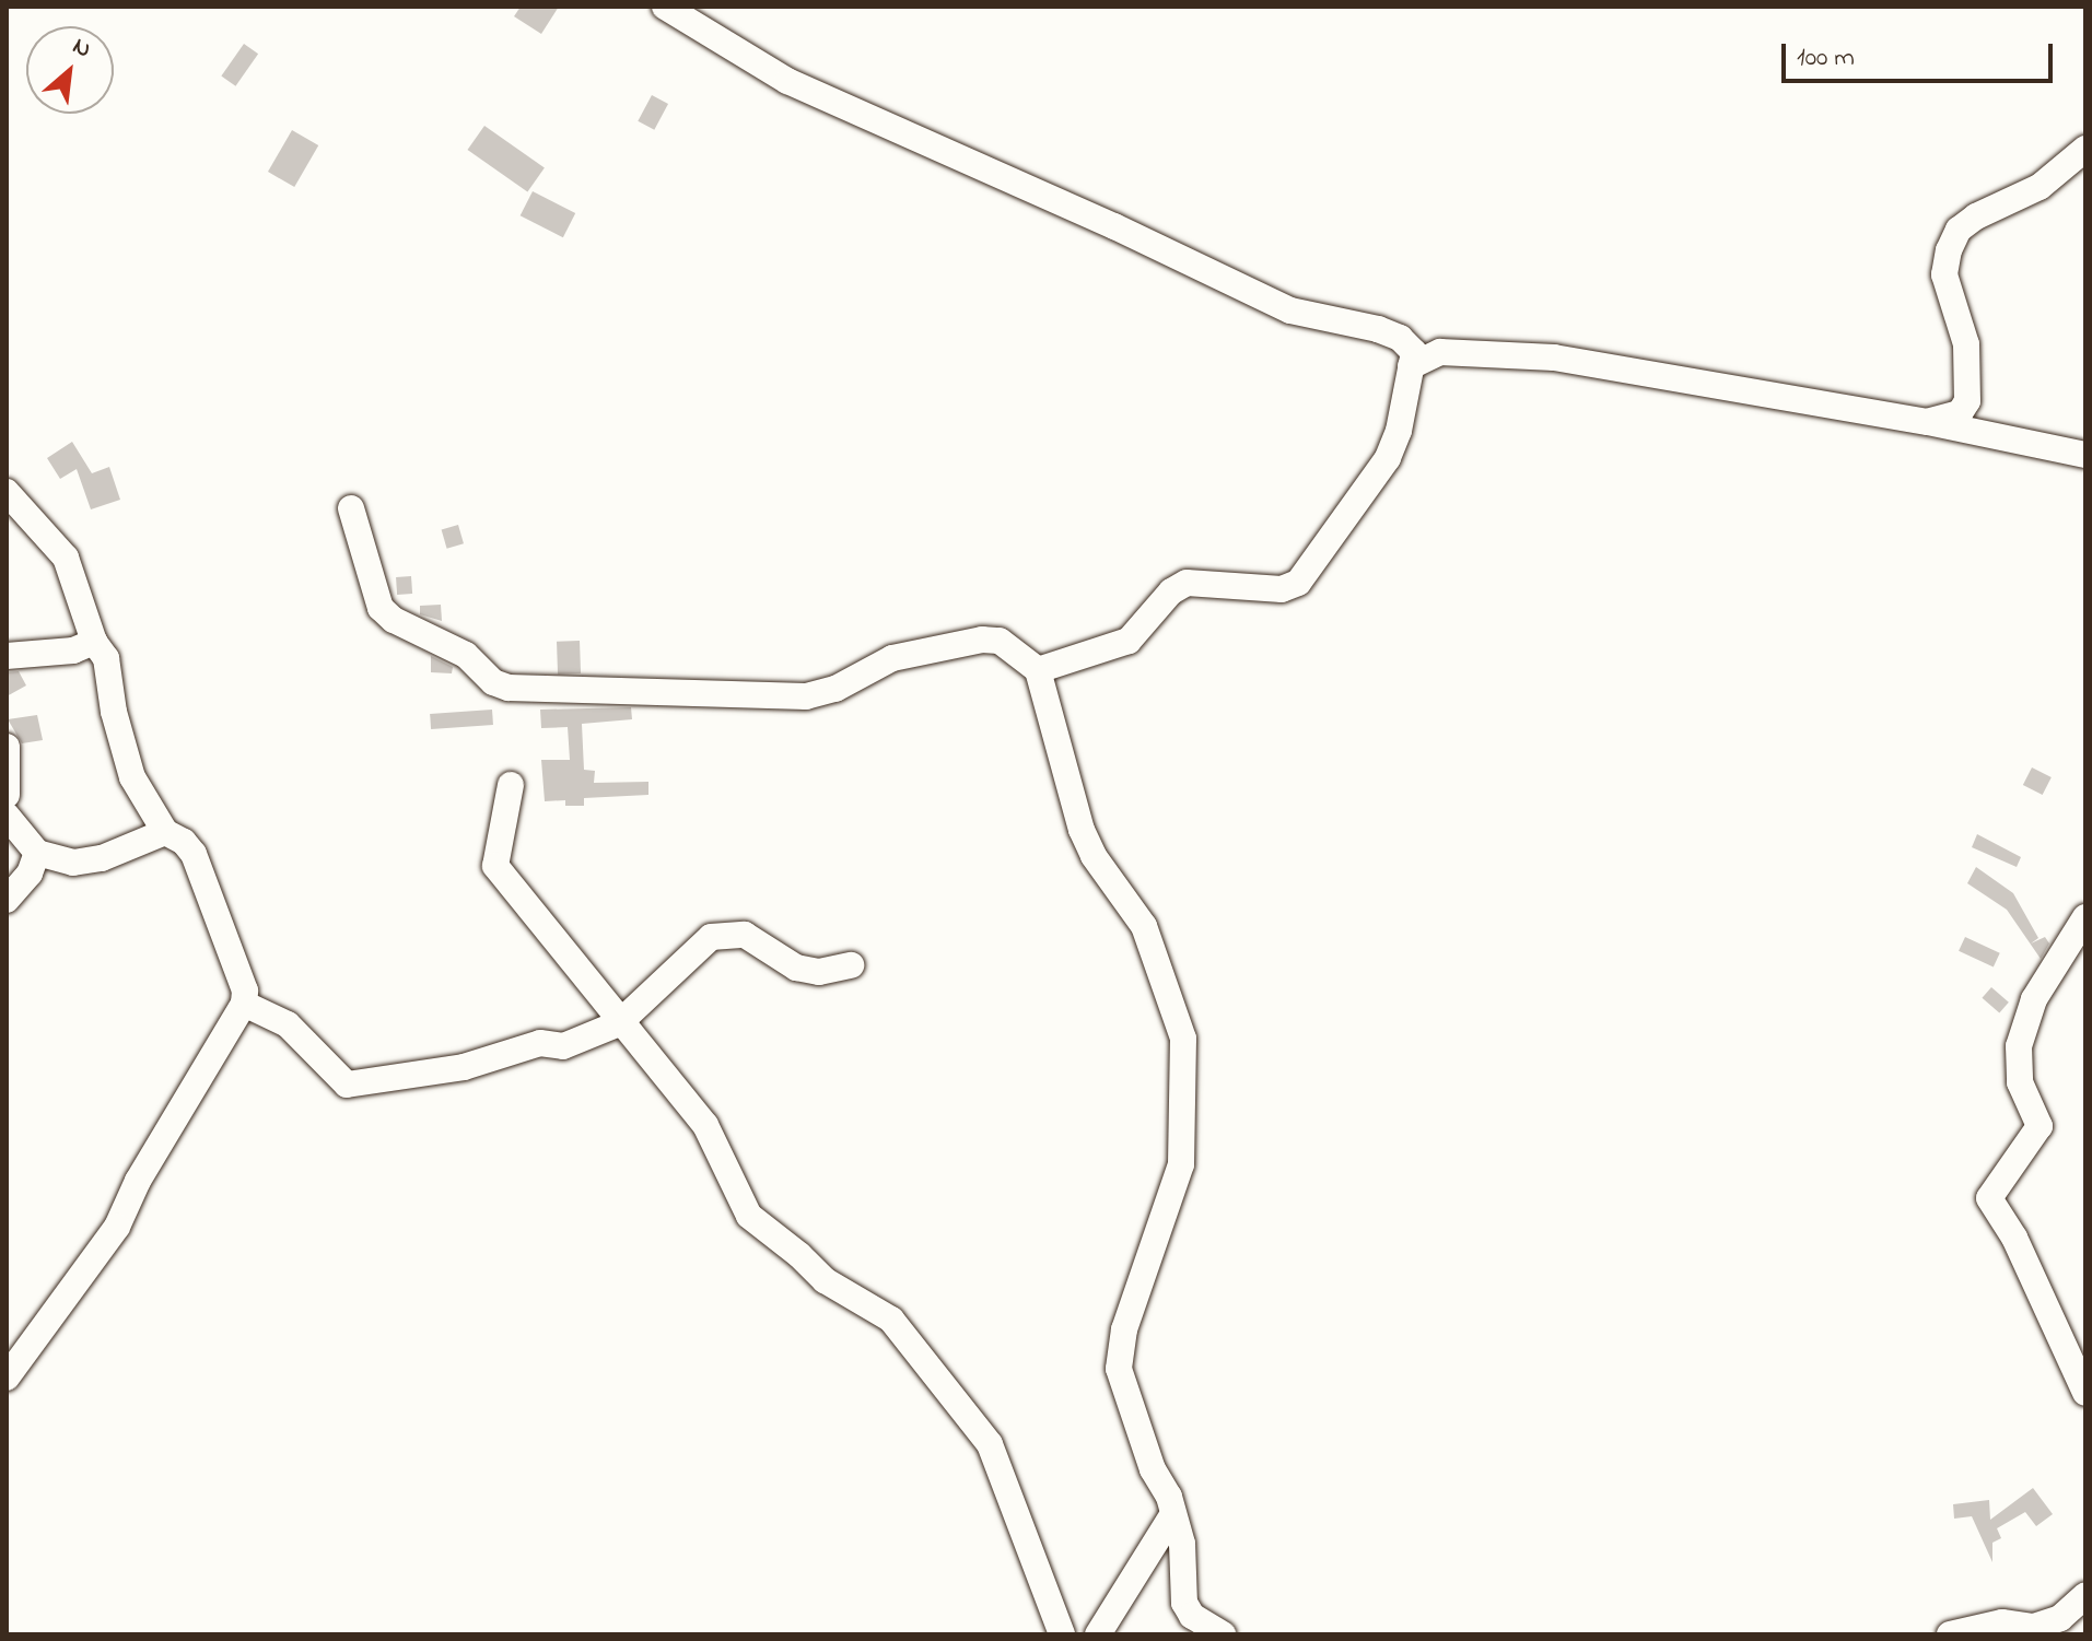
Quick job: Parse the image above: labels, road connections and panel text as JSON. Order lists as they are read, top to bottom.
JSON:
{
  "scale_bar": "100 m",
  "north": "top right"
}
